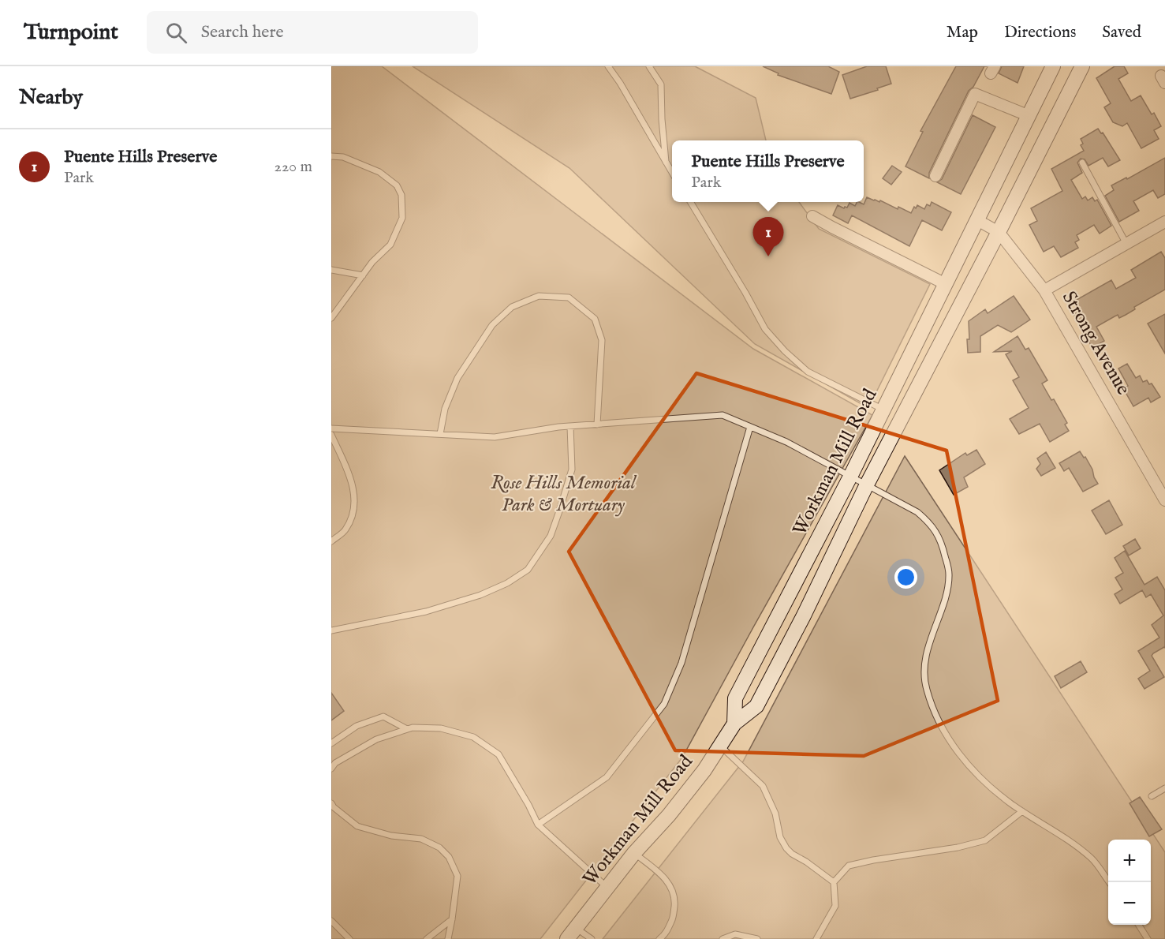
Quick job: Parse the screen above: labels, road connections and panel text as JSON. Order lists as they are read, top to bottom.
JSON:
{
  "streets": {
    "main road": ["Workman Mill Road"],
    "street": ["Strong Avenue"]
  },
  "crossings": [
    ["Strong Avenue", "Workman Mill Road"]
  ],
  "parks": ["Rose Hills Memorial Park & Mortuary"],
  "page": {
    "header": "Turnpoint",
    "search": "Search here",
    "nav": ["Map", "Directions", "Saved"],
    "heading": "Nearby",
    "list": [
      {
        "mark": "1",
        "name": "Puente Hills Preserve",
        "note": "Park",
        "value": "220 m"
      }
    ],
    "popup": ["Puente Hills Preserve", "Park"],
    "pins": "1",
    "map_buttons": ["+", "−"]
  }
}
